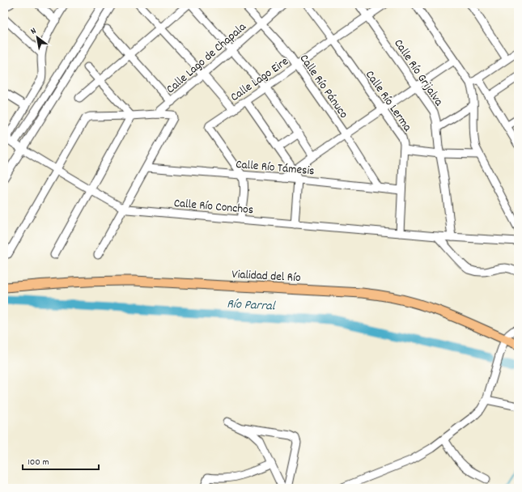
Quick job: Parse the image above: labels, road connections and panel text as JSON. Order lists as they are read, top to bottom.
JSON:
{
  "streets": {
    "main road": ["Vialidad del Río"],
    "street": [
      "Calle Lago de Chapala",
      "Calle Río Grijalva",
      "Calle Lago Eire",
      "Calle Río Pánuco",
      "Calle Río Lerma",
      "Calle Río Támesis",
      "Calle Río Conchos"
    ]
  },
  "crossings": [
    ["Calle Lago de Chapala", "Calle Río Pánuco"],
    ["Calle Río Grijalva", "Calle Lago Eire"],
    ["Calle Río Grijalva", "Calle Río Lerma"],
    ["Calle Río Grijalva", "Calle Río Conchos"],
    ["Calle Lago Eire", "Calle Río Pánuco"],
    ["Calle Lago Eire", "Calle Río Lerma"],
    ["Calle Lago Eire", "Calle Río Támesis"],
    ["Calle Río Pánuco", "Calle Río Támesis"]
  ],
  "water": ["Río Parral"],
  "scale_bar": "100 m",
  "north": "top left"
}
